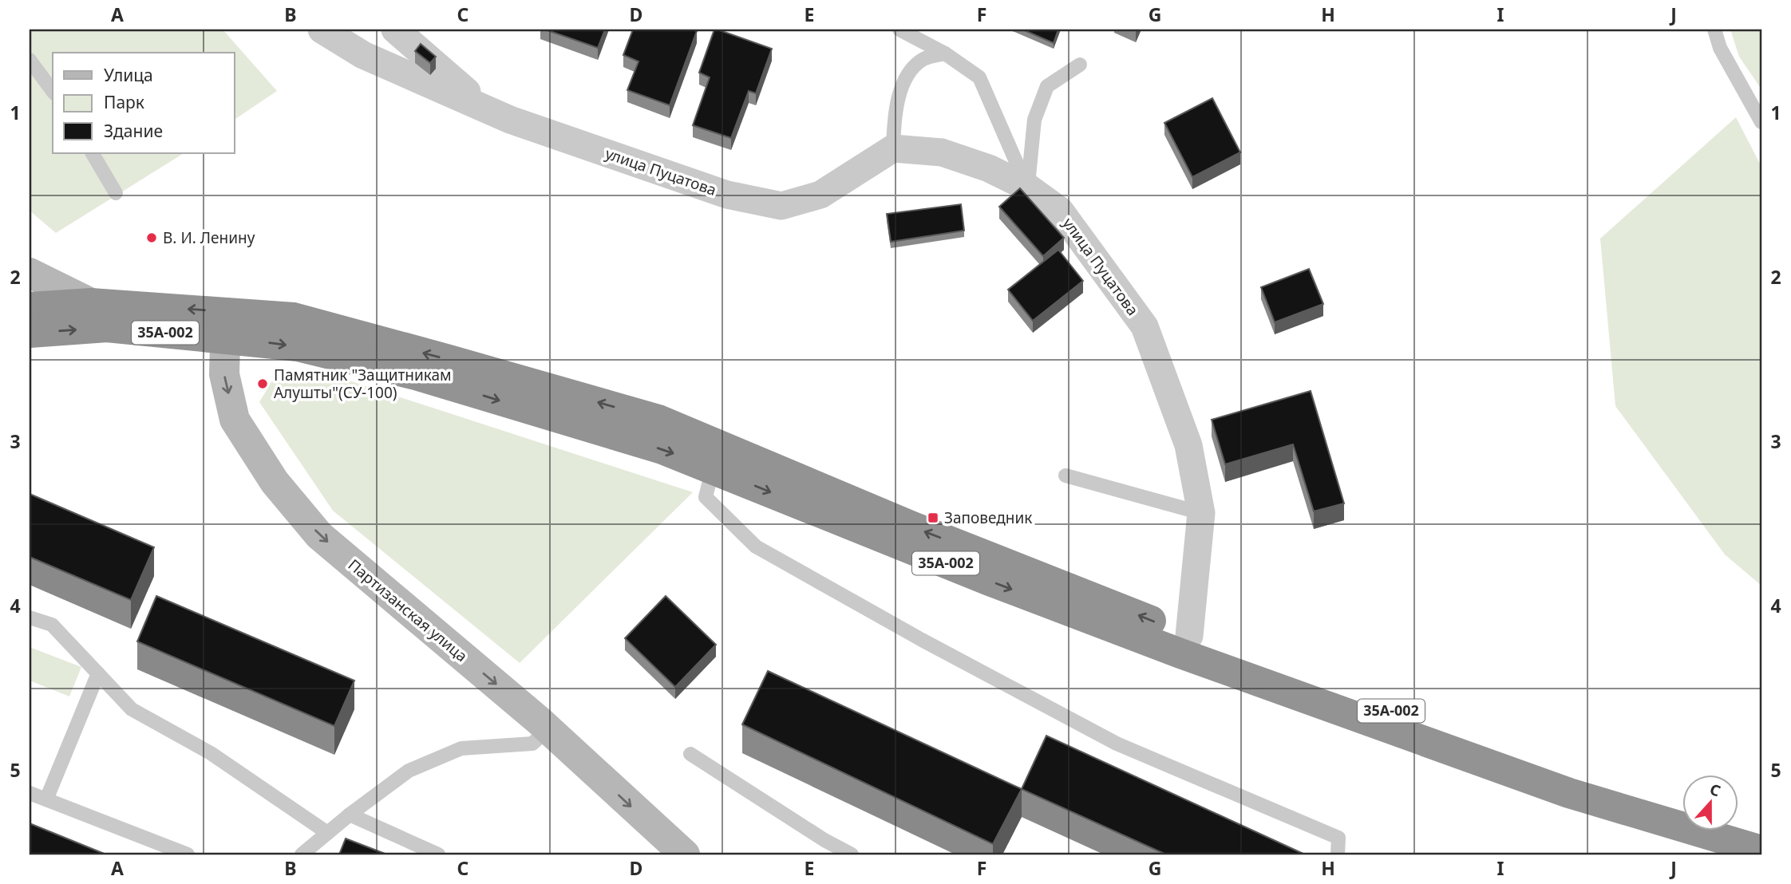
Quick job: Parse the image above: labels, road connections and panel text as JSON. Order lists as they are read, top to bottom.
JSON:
{
  "streets": {
    "highway": ["35А-002"],
    "main road": ["Партизанская улица"],
    "street": ["улица Пуцатова"]
  },
  "crossings": [
    ["улица Пуцатова", "35А-002"],
    ["35А-002", "Партизанская улица"]
  ],
  "one_way": ["Партизанская улица"],
  "places": {
    "other": ["В. И. Ленину", "Памятник \"Защитникам Алушты\"(СУ-100)"],
    "transit": ["Заповедник"]
  },
  "legend": ["Улица", "Парк", "Здание"],
  "north": "top",
  "grid": {
    "columns": [
      "A",
      "B",
      "C",
      "D",
      "E",
      "F",
      "G",
      "H",
      "I",
      "J"
    ],
    "rows": [
      "1",
      "2",
      "3",
      "4",
      "5"
    ]
  }
}
